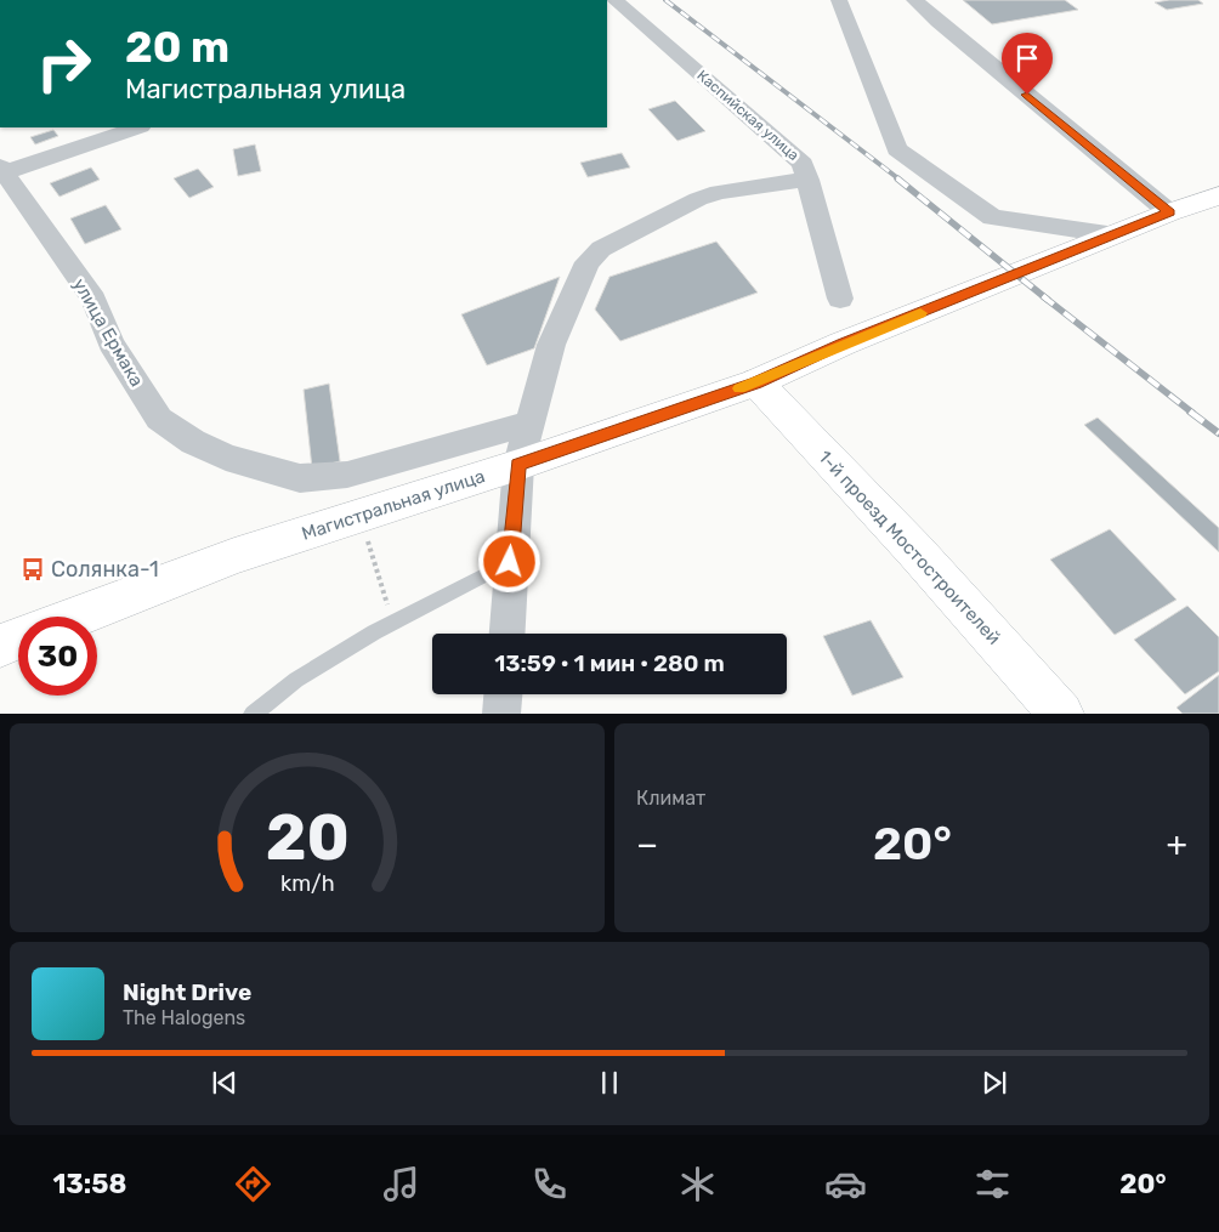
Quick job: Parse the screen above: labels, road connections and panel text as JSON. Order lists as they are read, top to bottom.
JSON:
{
  "streets": {
    "main road": ["Магистральная улица", "1-й проезд Мостостроителей"],
    "street": ["Каспийская улица", "улица Ермака"]
  },
  "crossings": [
    ["Магистральная улица", "1-й проезд Мостостроителей"]
  ],
  "places": {
    "bus stop": ["Солянка-1"]
  },
  "page": {
    "turn": ["20 m", "Магистральная улица"],
    "limit": "30",
    "trip": "13:59 · 1 мин · 280 m",
    "tile": "Климат",
    "heat": ["−", "20°", "+"],
    "song": ["Night Drive", "The Halogens"],
    "tabs": ["13:58", "20°"],
    "gauge": ["20", "km/h"]
  }
}
